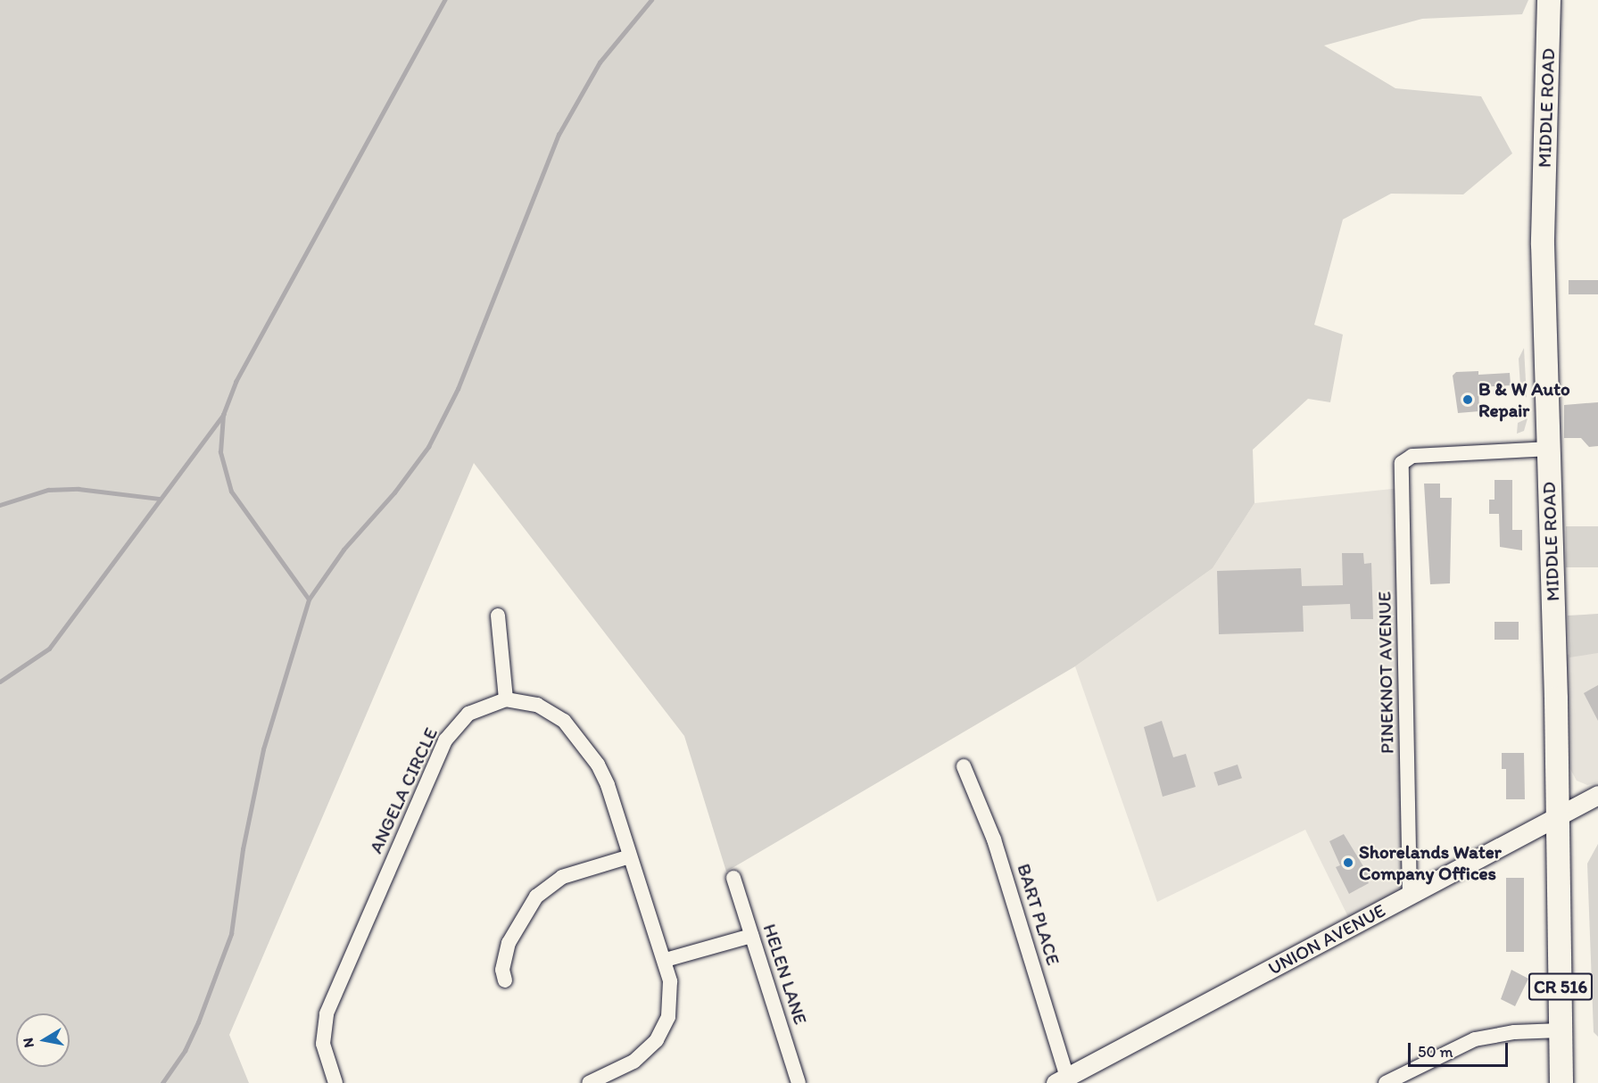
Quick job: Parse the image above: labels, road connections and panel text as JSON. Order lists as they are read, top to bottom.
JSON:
{
  "streets": {
    "main road": ["MIDDLE ROAD", "CR 516"],
    "street": [
      "PINEKNOT AVENUE",
      "ANGELA CIRCLE",
      "BART PLACE",
      "UNION AVENUE",
      "HELEN LANE"
    ]
  },
  "crossings": [
    ["MIDDLE ROAD", "PINEKNOT AVENUE"],
    ["MIDDLE ROAD", "UNION AVENUE"],
    ["PINEKNOT AVENUE", "UNION AVENUE"],
    ["BART PLACE", "UNION AVENUE"]
  ],
  "places": ["B & W Auto Repair", "Shorelands Water Company Offices"],
  "scale_bar": "50 m",
  "north": "left"
}
